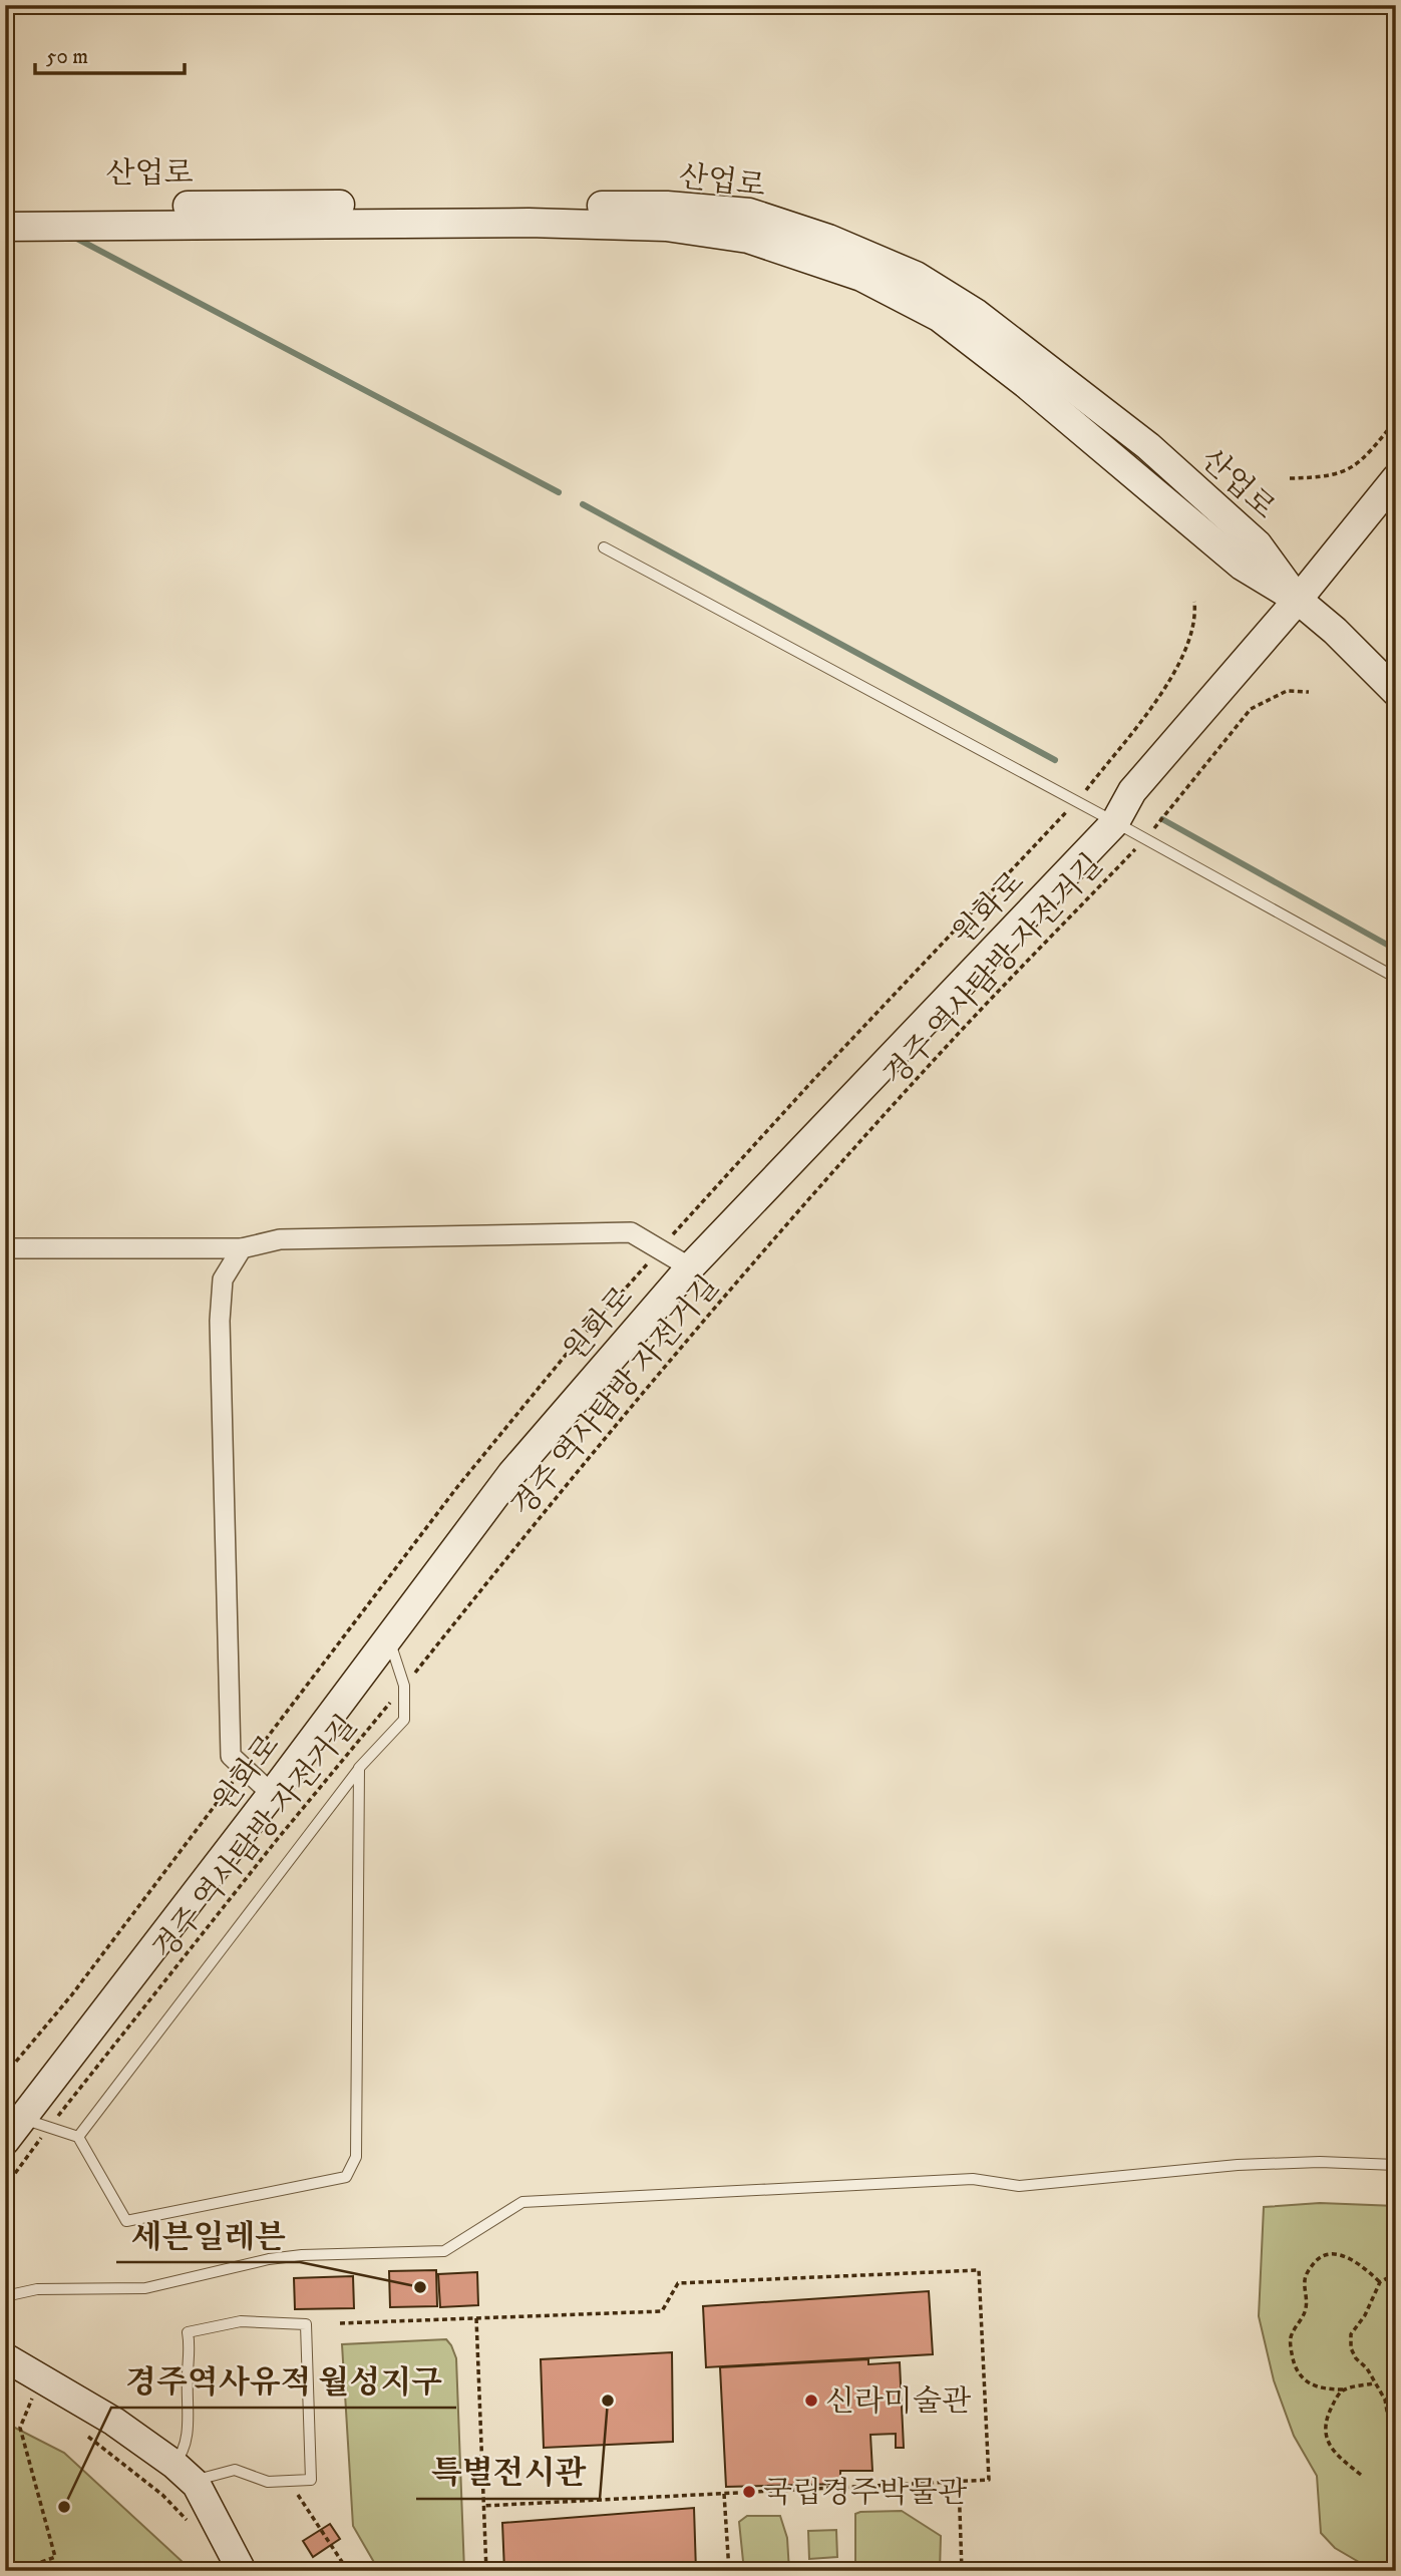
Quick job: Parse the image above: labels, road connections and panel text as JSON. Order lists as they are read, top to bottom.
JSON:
{
  "streets": {
    "street": ["산업로", "원화로"],
    "path": ["경주 역사탐방 자전거길"]
  },
  "crossings": [
    ["산업로", "원화로"]
  ],
  "places": [
    "세븐일레븐",
    "특별전시관",
    "신라미술관",
    "국립경주박물관",
    "경주역사유적 월성지구"
  ],
  "scale_bar": "50 m"
}
